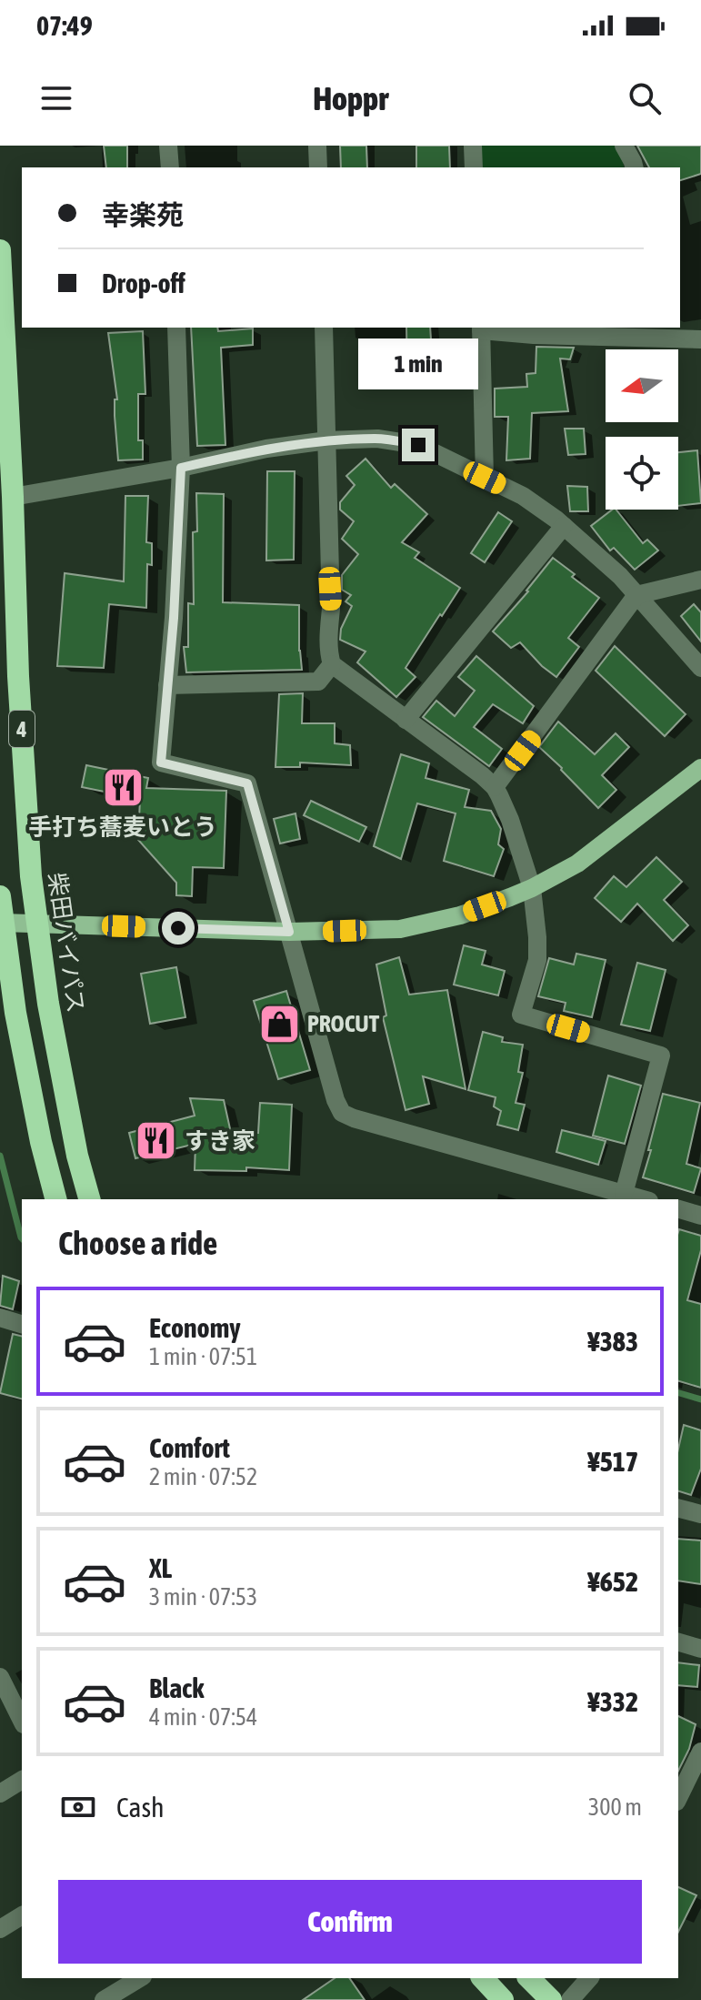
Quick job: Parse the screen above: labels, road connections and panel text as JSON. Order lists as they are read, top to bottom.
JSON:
{
  "streets": {
    "highway": ["4", "柴田バイパス"]
  },
  "places": {
    "restaurant": ["手打ち蕎麦いとう", "すき家"],
    "shop": ["PROCUT"]
  },
  "north": "left",
  "page": {
    "status": "07:49",
    "header": "Hoppr",
    "banner": ["幸楽苑", "Drop-off"],
    "bubble": "1 min",
    "heading": "Choose a ride",
    "list": [
      {
        "name": "Economy",
        "note": "1 min · 07:51",
        "value": "¥383"
      },
      {
        "name": "Comfort",
        "note": "2 min · 07:52",
        "value": "¥517"
      },
      {
        "name": "XL",
        "note": "3 min · 07:53",
        "value": "¥652"
      },
      {
        "name": "Black",
        "note": "4 min · 07:54",
        "value": "¥332"
      }
    ],
    "pay": ["Cash", "300 m"],
    "buttons": "Confirm"
  }
}
